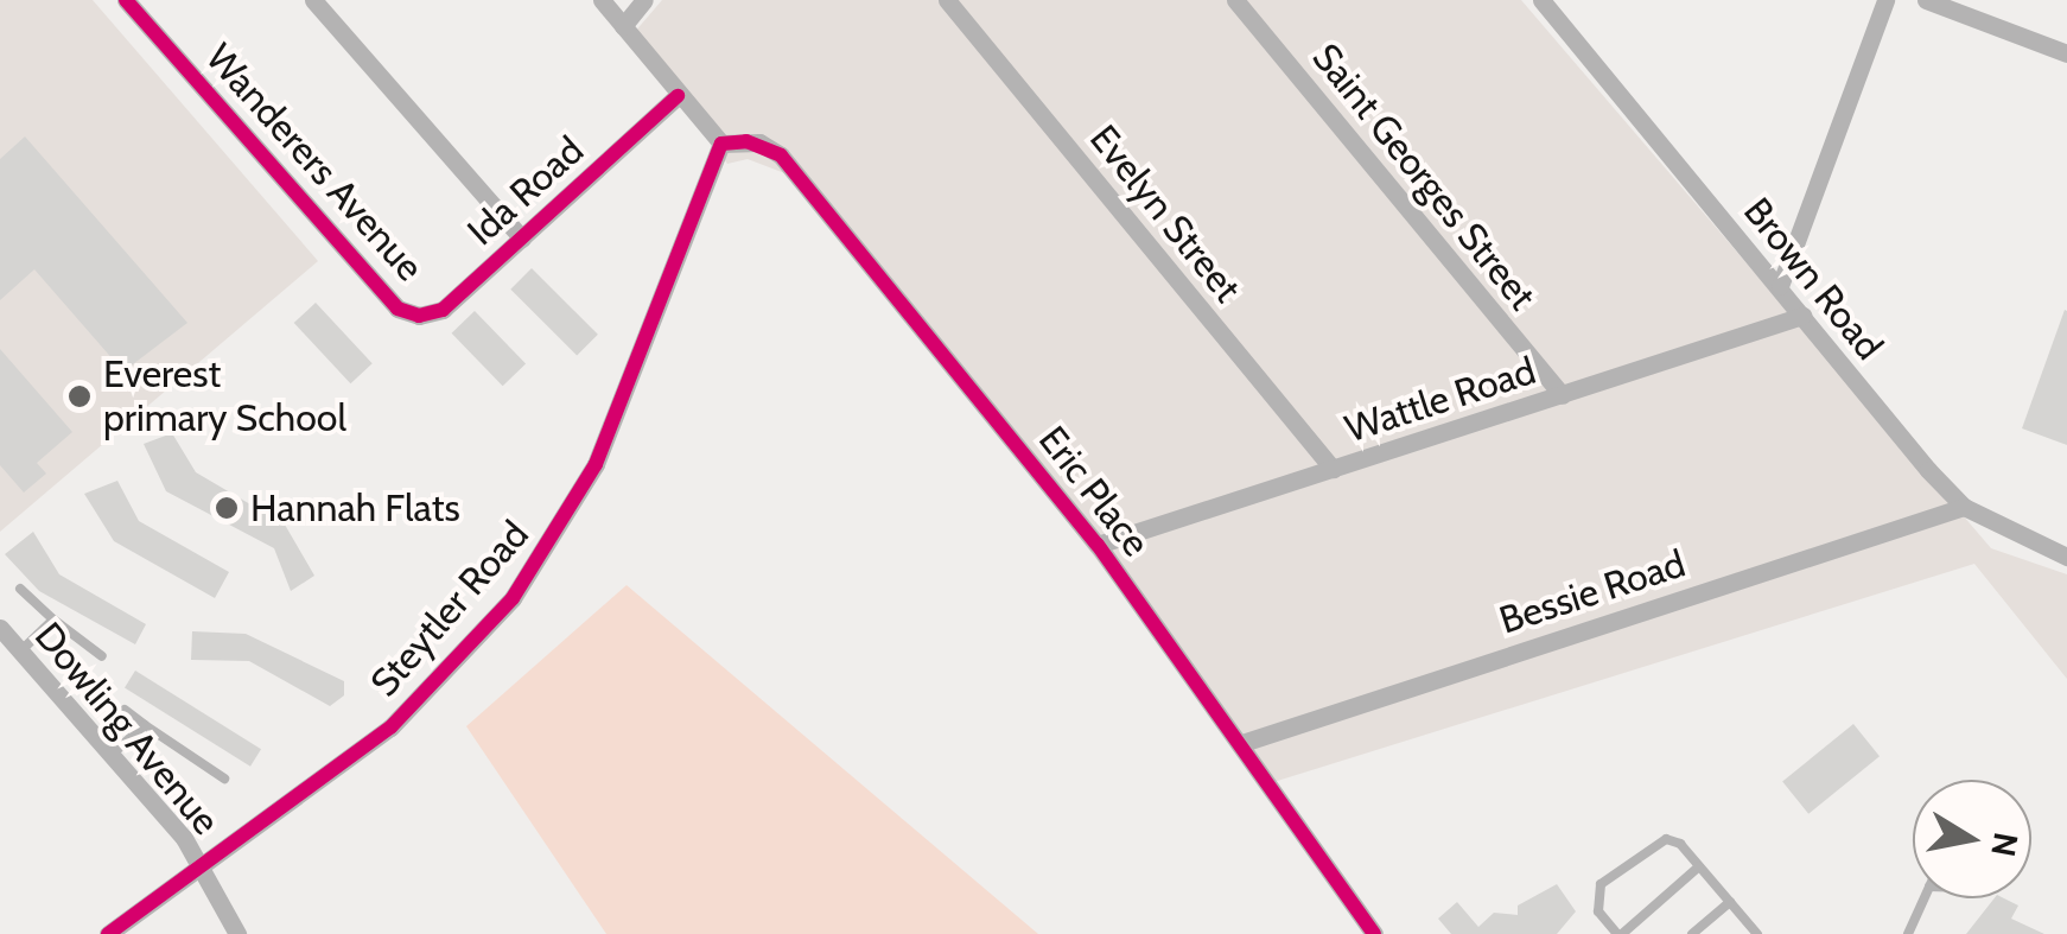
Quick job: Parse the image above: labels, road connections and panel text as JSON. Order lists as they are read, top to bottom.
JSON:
{
  "streets": {
    "street": [
      "Wanderers Avenue",
      "Saint Georges Street",
      "Ida Road",
      "Evelyn Street",
      "Brown Road",
      "Wattle Road",
      "Eric Place",
      "Bessie Road",
      "Steytler Road",
      "Dowling Avenue"
    ]
  },
  "crossings": [
    ["Wanderers Avenue", "Ida Road"],
    ["Saint Georges Street", "Wattle Road"],
    ["Evelyn Street", "Wattle Road"],
    ["Brown Road", "Wattle Road"],
    ["Brown Road", "Bessie Road"],
    ["Wattle Road", "Eric Place"],
    ["Eric Place", "Bessie Road"],
    ["Eric Place", "Steytler Road"],
    ["Steytler Road", "Dowling Avenue"]
  ],
  "places": ["Everest primary School", "Hannah Flats"],
  "north": "right"
}
